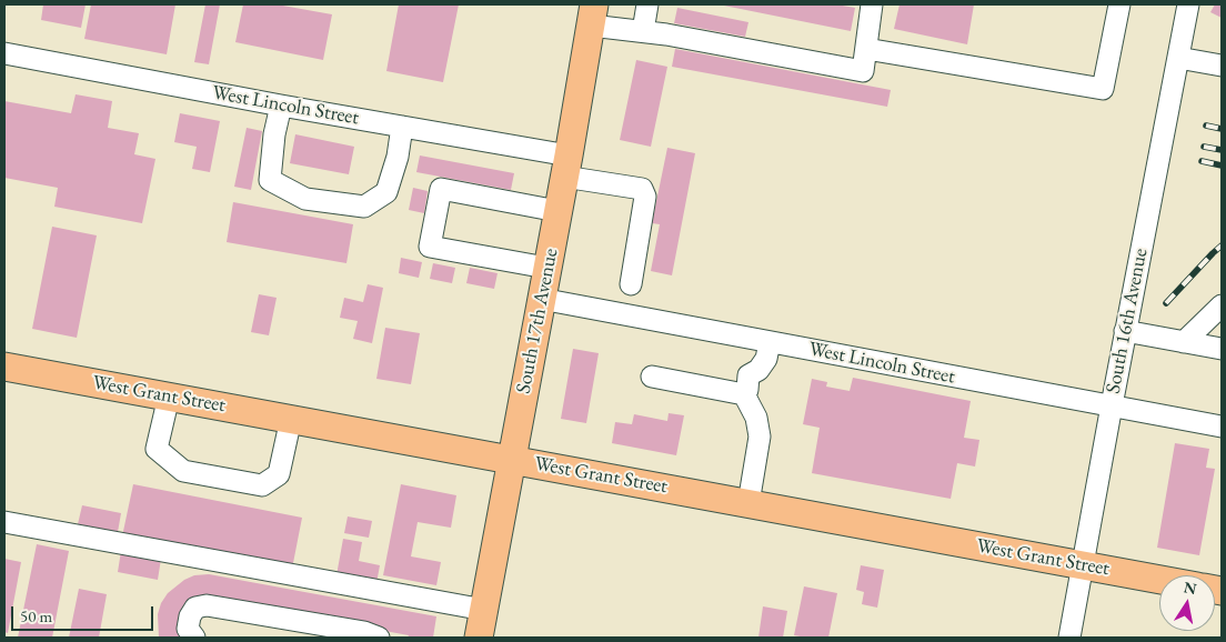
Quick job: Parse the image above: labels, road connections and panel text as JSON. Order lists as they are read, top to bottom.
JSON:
{
  "streets": {
    "main road": ["South 17th Avenue", "West Grant Street"],
    "street": ["West Lincoln Street", "South 16th Avenue"]
  },
  "crossings": [
    ["West Lincoln Street", "South 17th Avenue"],
    ["West Lincoln Street", "South 16th Avenue"],
    ["South 17th Avenue", "West Grant Street"],
    ["South 16th Avenue", "West Grant Street"]
  ],
  "scale_bar": "50 m",
  "north": "top"
}
